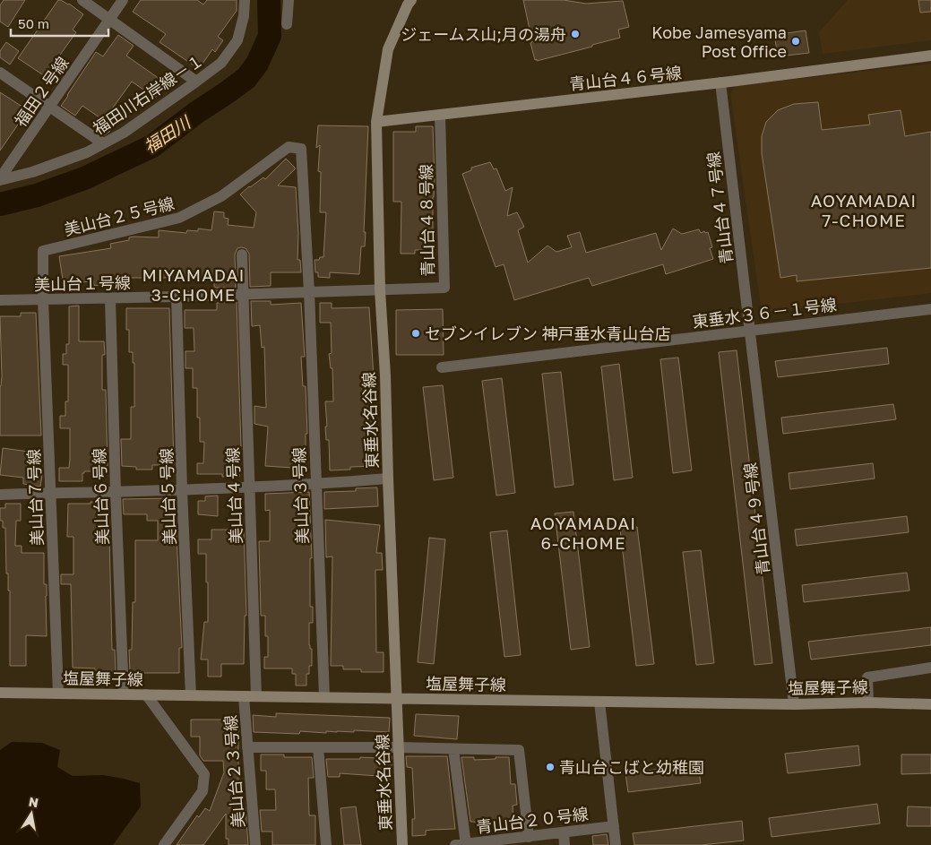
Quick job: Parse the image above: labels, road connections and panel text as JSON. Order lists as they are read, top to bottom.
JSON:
{
  "streets": {
    "street": [
      "青山台４６号線",
      "福田２号線",
      "福田川右岸線－１",
      "青山台４７号線",
      "美山台２５号線",
      "青山台４８号線",
      "美山台１号線",
      "東垂水３６－１号線",
      "東垂水名谷線",
      "美山台４号線",
      "美山台３号線",
      "美山台６号線",
      "美山台５号線",
      "美山台７号線",
      "青山台４９号線",
      "塩屋舞子線",
      "美山台２３号線",
      "青山台２０号線"
    ]
  },
  "crossings": [
    ["青山台４６号線", "青山台４７号線"],
    ["青山台４６号線", "青山台４８号線"],
    ["青山台４６号線", "東垂水名谷線"],
    ["福田２号線", "福田川右岸線－１"],
    ["青山台４７号線", "東垂水３６－１号線"],
    ["青山台４７号線", "青山台４９号線"],
    ["美山台２５号線", "美山台１号線"],
    ["美山台２５号線", "美山台３号線"],
    ["美山台２５号線", "美山台７号線"],
    ["青山台４８号線", "美山台１号線"],
    ["青山台４８号線", "東垂水名谷線"],
    ["美山台１号線", "東垂水名谷線"],
    ["美山台１号線", "美山台４号線"],
    ["美山台１号線", "美山台３号線"],
    ["美山台１号線", "美山台６号線"],
    ["美山台１号線", "美山台５号線"],
    ["美山台１号線", "美山台７号線"],
    ["東垂水３６－１号線", "青山台４９号線"],
    ["東垂水名谷線", "塩屋舞子線"],
    ["美山台４号線", "塩屋舞子線"],
    ["美山台３号線", "塩屋舞子線"],
    ["美山台６号線", "塩屋舞子線"],
    ["美山台５号線", "塩屋舞子線"],
    ["美山台７号線", "塩屋舞子線"],
    ["青山台４９号線", "塩屋舞子線"],
    ["塩屋舞子線", "美山台２３号線"]
  ],
  "districts": ["AOYAMADAI 7-CHOME", "MIYAMADAI 3-CHOME", "AOYAMADAI 6-CHOME"],
  "water": ["福田川"],
  "places": [
    "ジェームス山;月の湯舟",
    "Kobe Jamesyama Post Office",
    "セブンイレブン 神戸垂水青山台店",
    "青山台こばと幼稚園"
  ],
  "scale_bar": "50 m",
  "north": "top"
}
